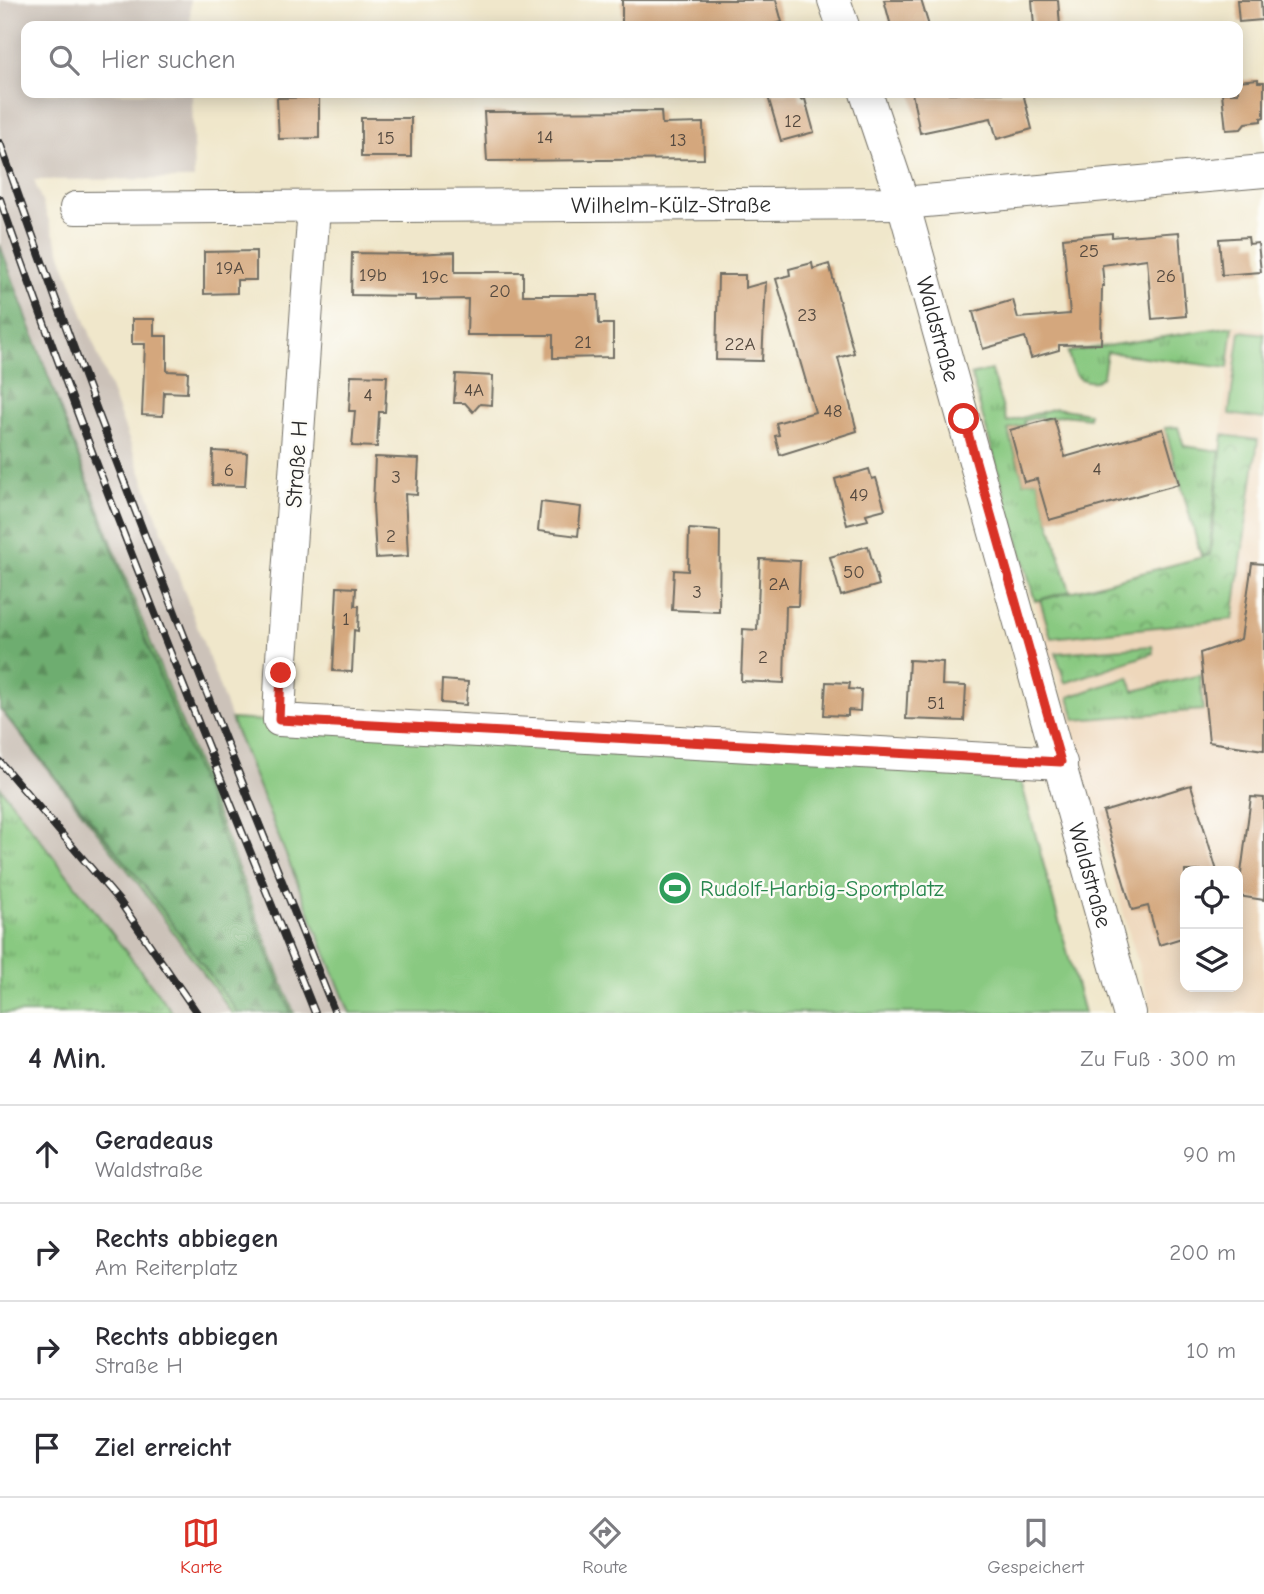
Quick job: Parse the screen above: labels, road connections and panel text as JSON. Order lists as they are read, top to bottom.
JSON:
{
  "streets": {
    "street": ["Wilhelm-Külz-Straße", "Waldstraße", "Straße H"]
  },
  "crossings": [
    ["Wilhelm-Külz-Straße", "Waldstraße"],
    ["Wilhelm-Külz-Straße", "Straße H"],
    ["Waldstraße", "Straße H"]
  ],
  "places": {
    "sports": ["Rudolf-Harbig-Sportplatz"]
  },
  "house_numbers": [
    "12",
    "14",
    "15",
    "13",
    "25",
    "19A",
    "19b",
    "26",
    "19c",
    "20",
    "23",
    "21",
    "22A",
    "4A",
    "4",
    "48",
    "4",
    "6",
    "3",
    "49",
    "2",
    "50",
    "2A",
    "3",
    "1",
    "2",
    "51"
  ],
  "page": {
    "search": "Hier suchen",
    "heading": ["4 Min.", "Zu Fuß · 300 m"],
    "list": [
      ["Geradeaus", "Waldstraße", "90 m"],
      ["Rechts abbiegen", "Am Reiterplatz", "200 m"],
      ["Rechts abbiegen", "Straße H", "10 m"],
      "Ziel erreicht"
    ],
    "nav": ["Karte", "Route", "Gespeichert"]
  }
}
